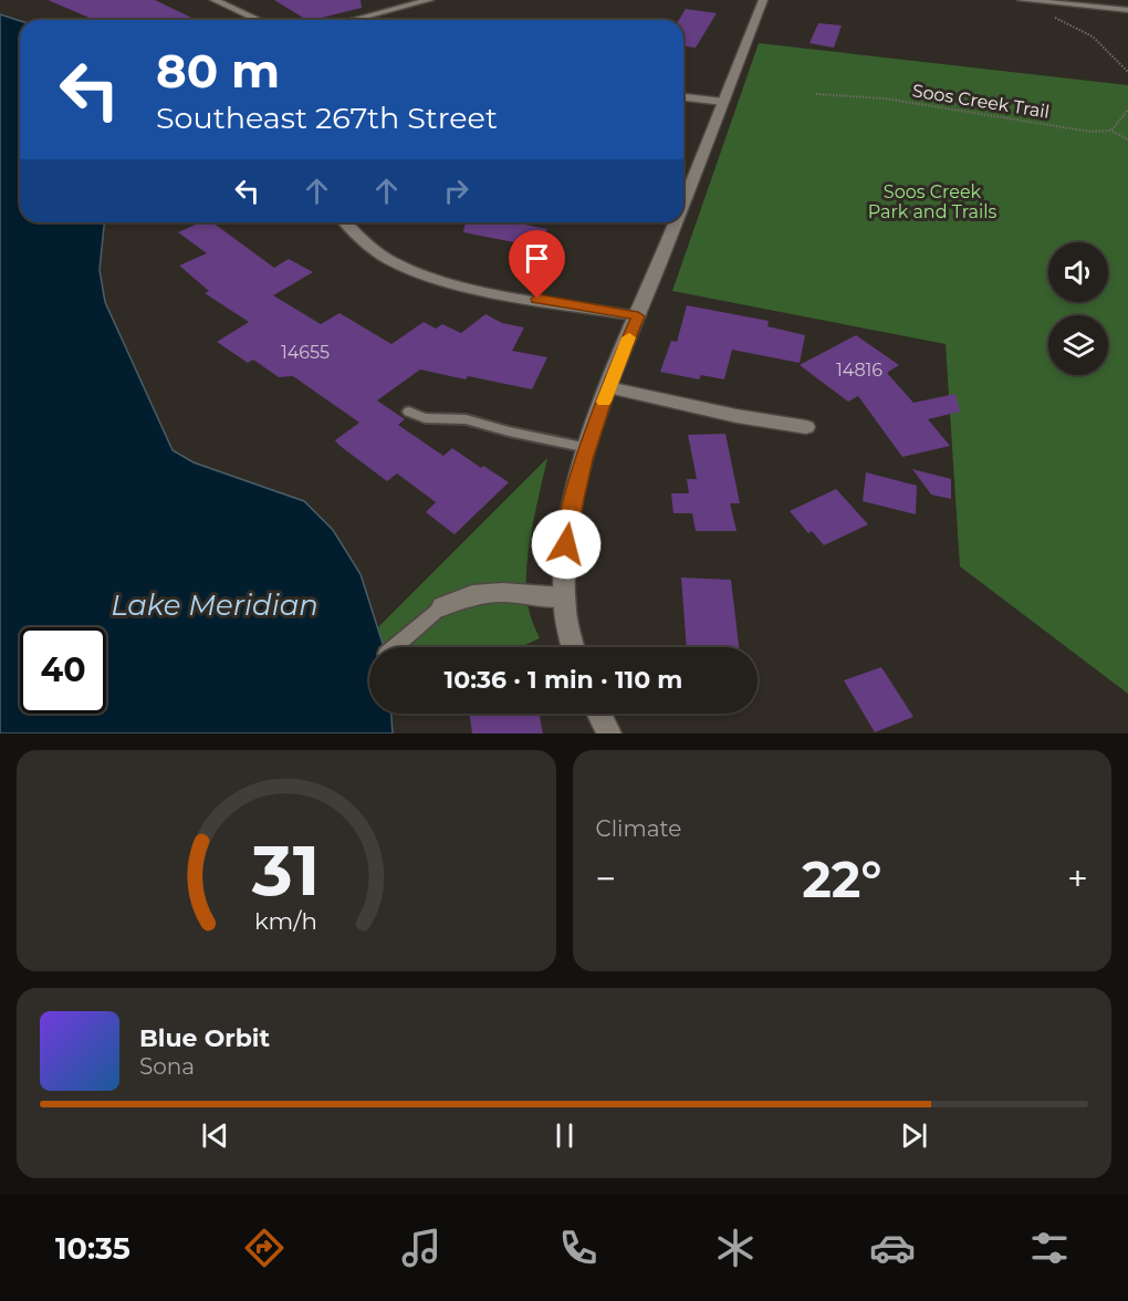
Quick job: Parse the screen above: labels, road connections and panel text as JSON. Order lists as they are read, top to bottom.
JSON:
{
  "streets": {
    "path": ["Soos Creek Trail"]
  },
  "water": ["Lake Meridian"],
  "parks": ["Soos Creek Park and Trails"],
  "house_numbers": ["14655", "14816"],
  "page": {
    "turn": ["80 m", "Southeast 267th Street"],
    "limit": "40",
    "trip": "10:36 · 1 min · 110 m",
    "tile": "Climate",
    "heat": ["−", "22°", "+"],
    "song": ["Blue Orbit", "Sona"],
    "tabs": "10:35",
    "gauge": ["31", "km/h"]
  }
}
